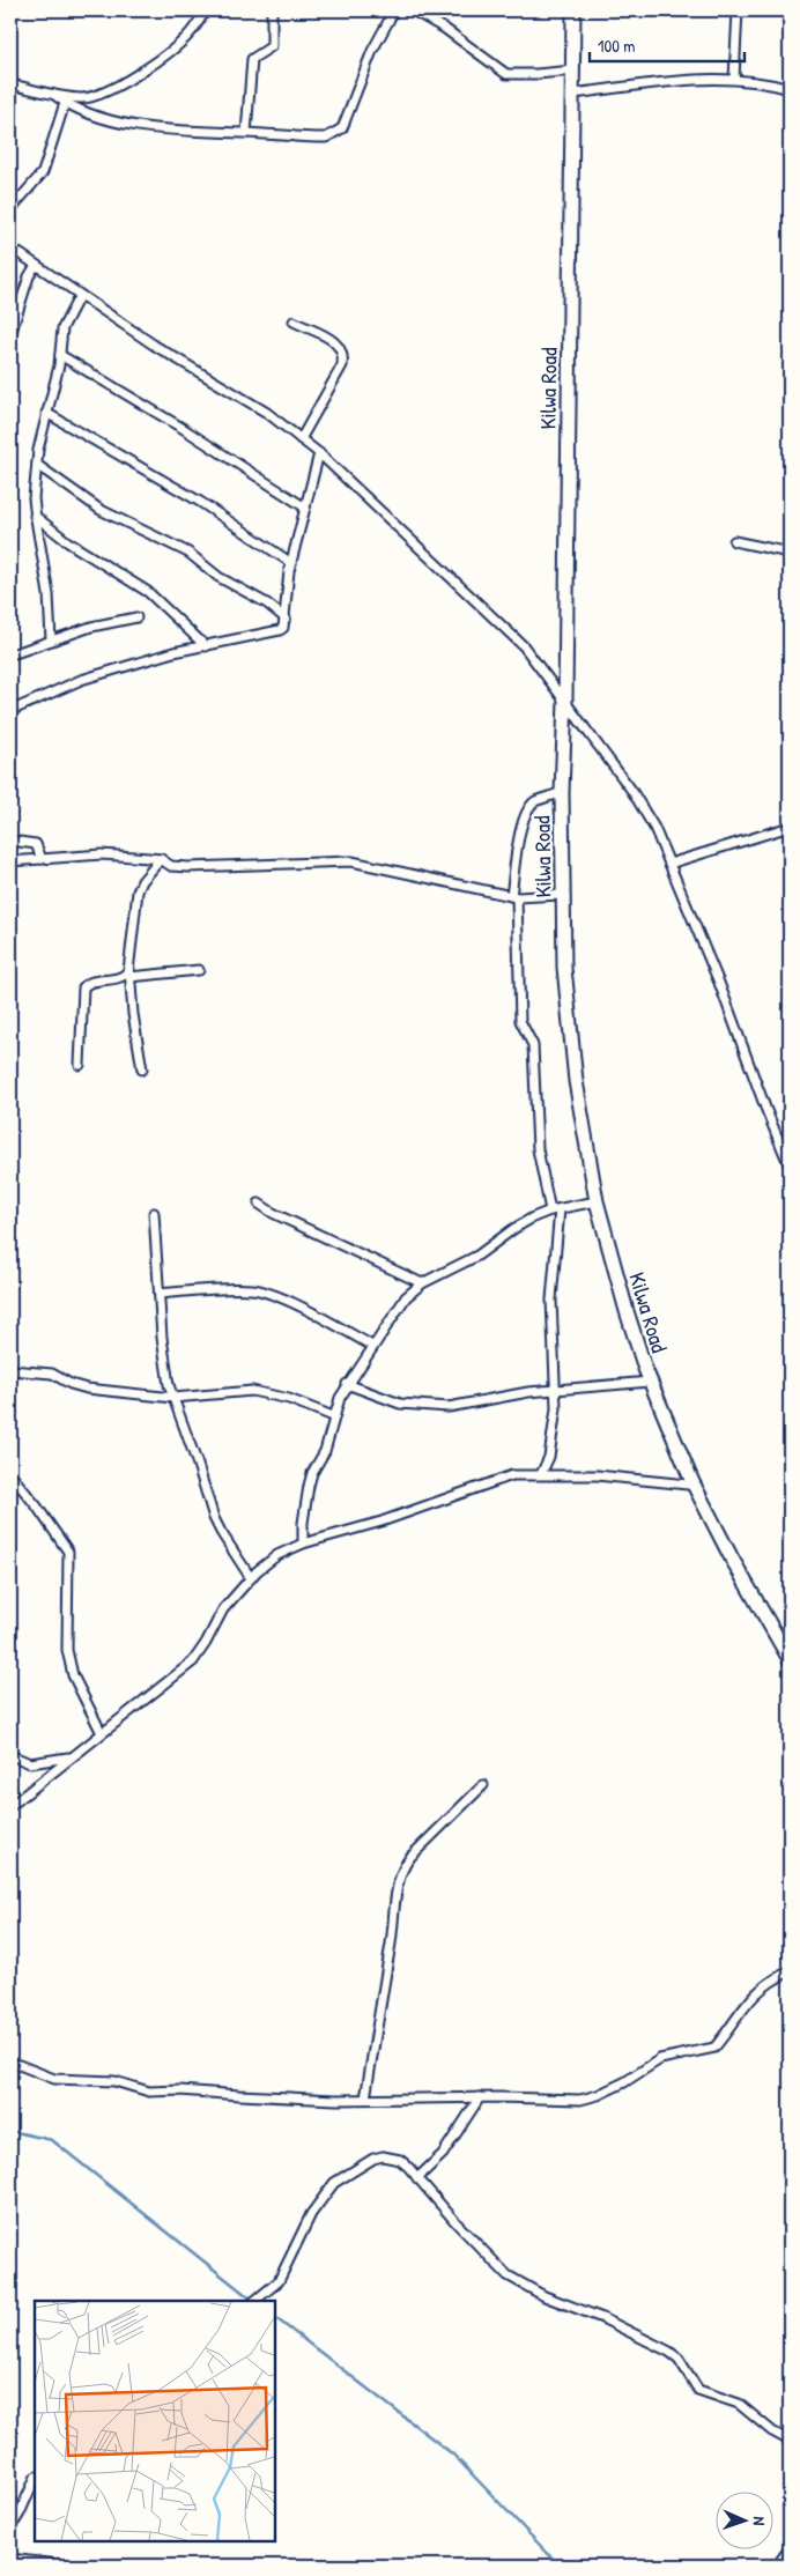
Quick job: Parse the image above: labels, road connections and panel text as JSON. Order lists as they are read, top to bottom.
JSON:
{
  "streets": {
    "highway": ["Kilwa Road"]
  },
  "scale_bar": "100 m",
  "north": "right"
}
